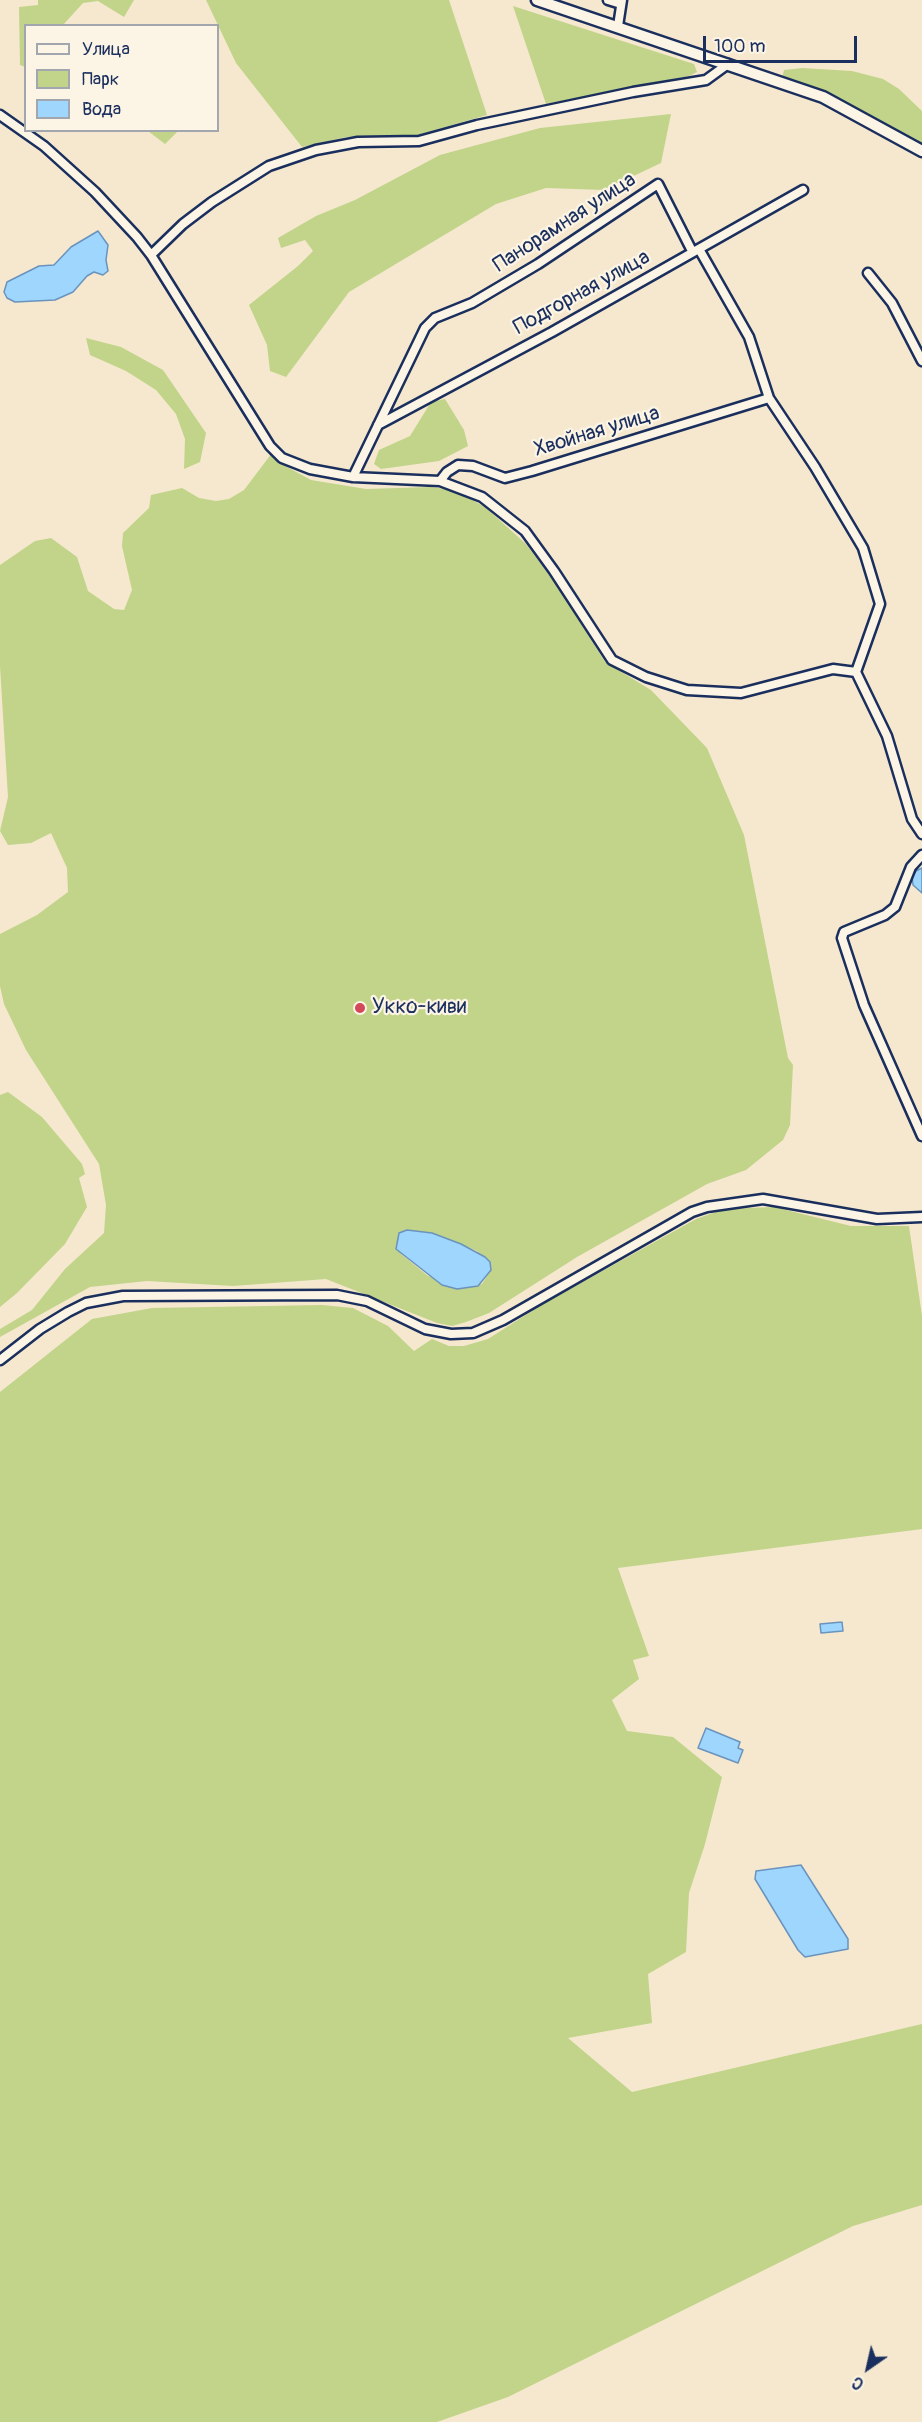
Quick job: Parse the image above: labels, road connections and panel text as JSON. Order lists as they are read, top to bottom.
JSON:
{
  "streets": {
    "street": ["Панорамная улица", "Подгорная улица", "Хвойная улица"]
  },
  "crossings": [
    ["Панорамная улица", "Подгорная улица"]
  ],
  "places": ["Укко-киви"],
  "legend": ["Улица", "Парк", "Вода"],
  "scale_bar": "100 m",
  "north": "bottom left"
}
